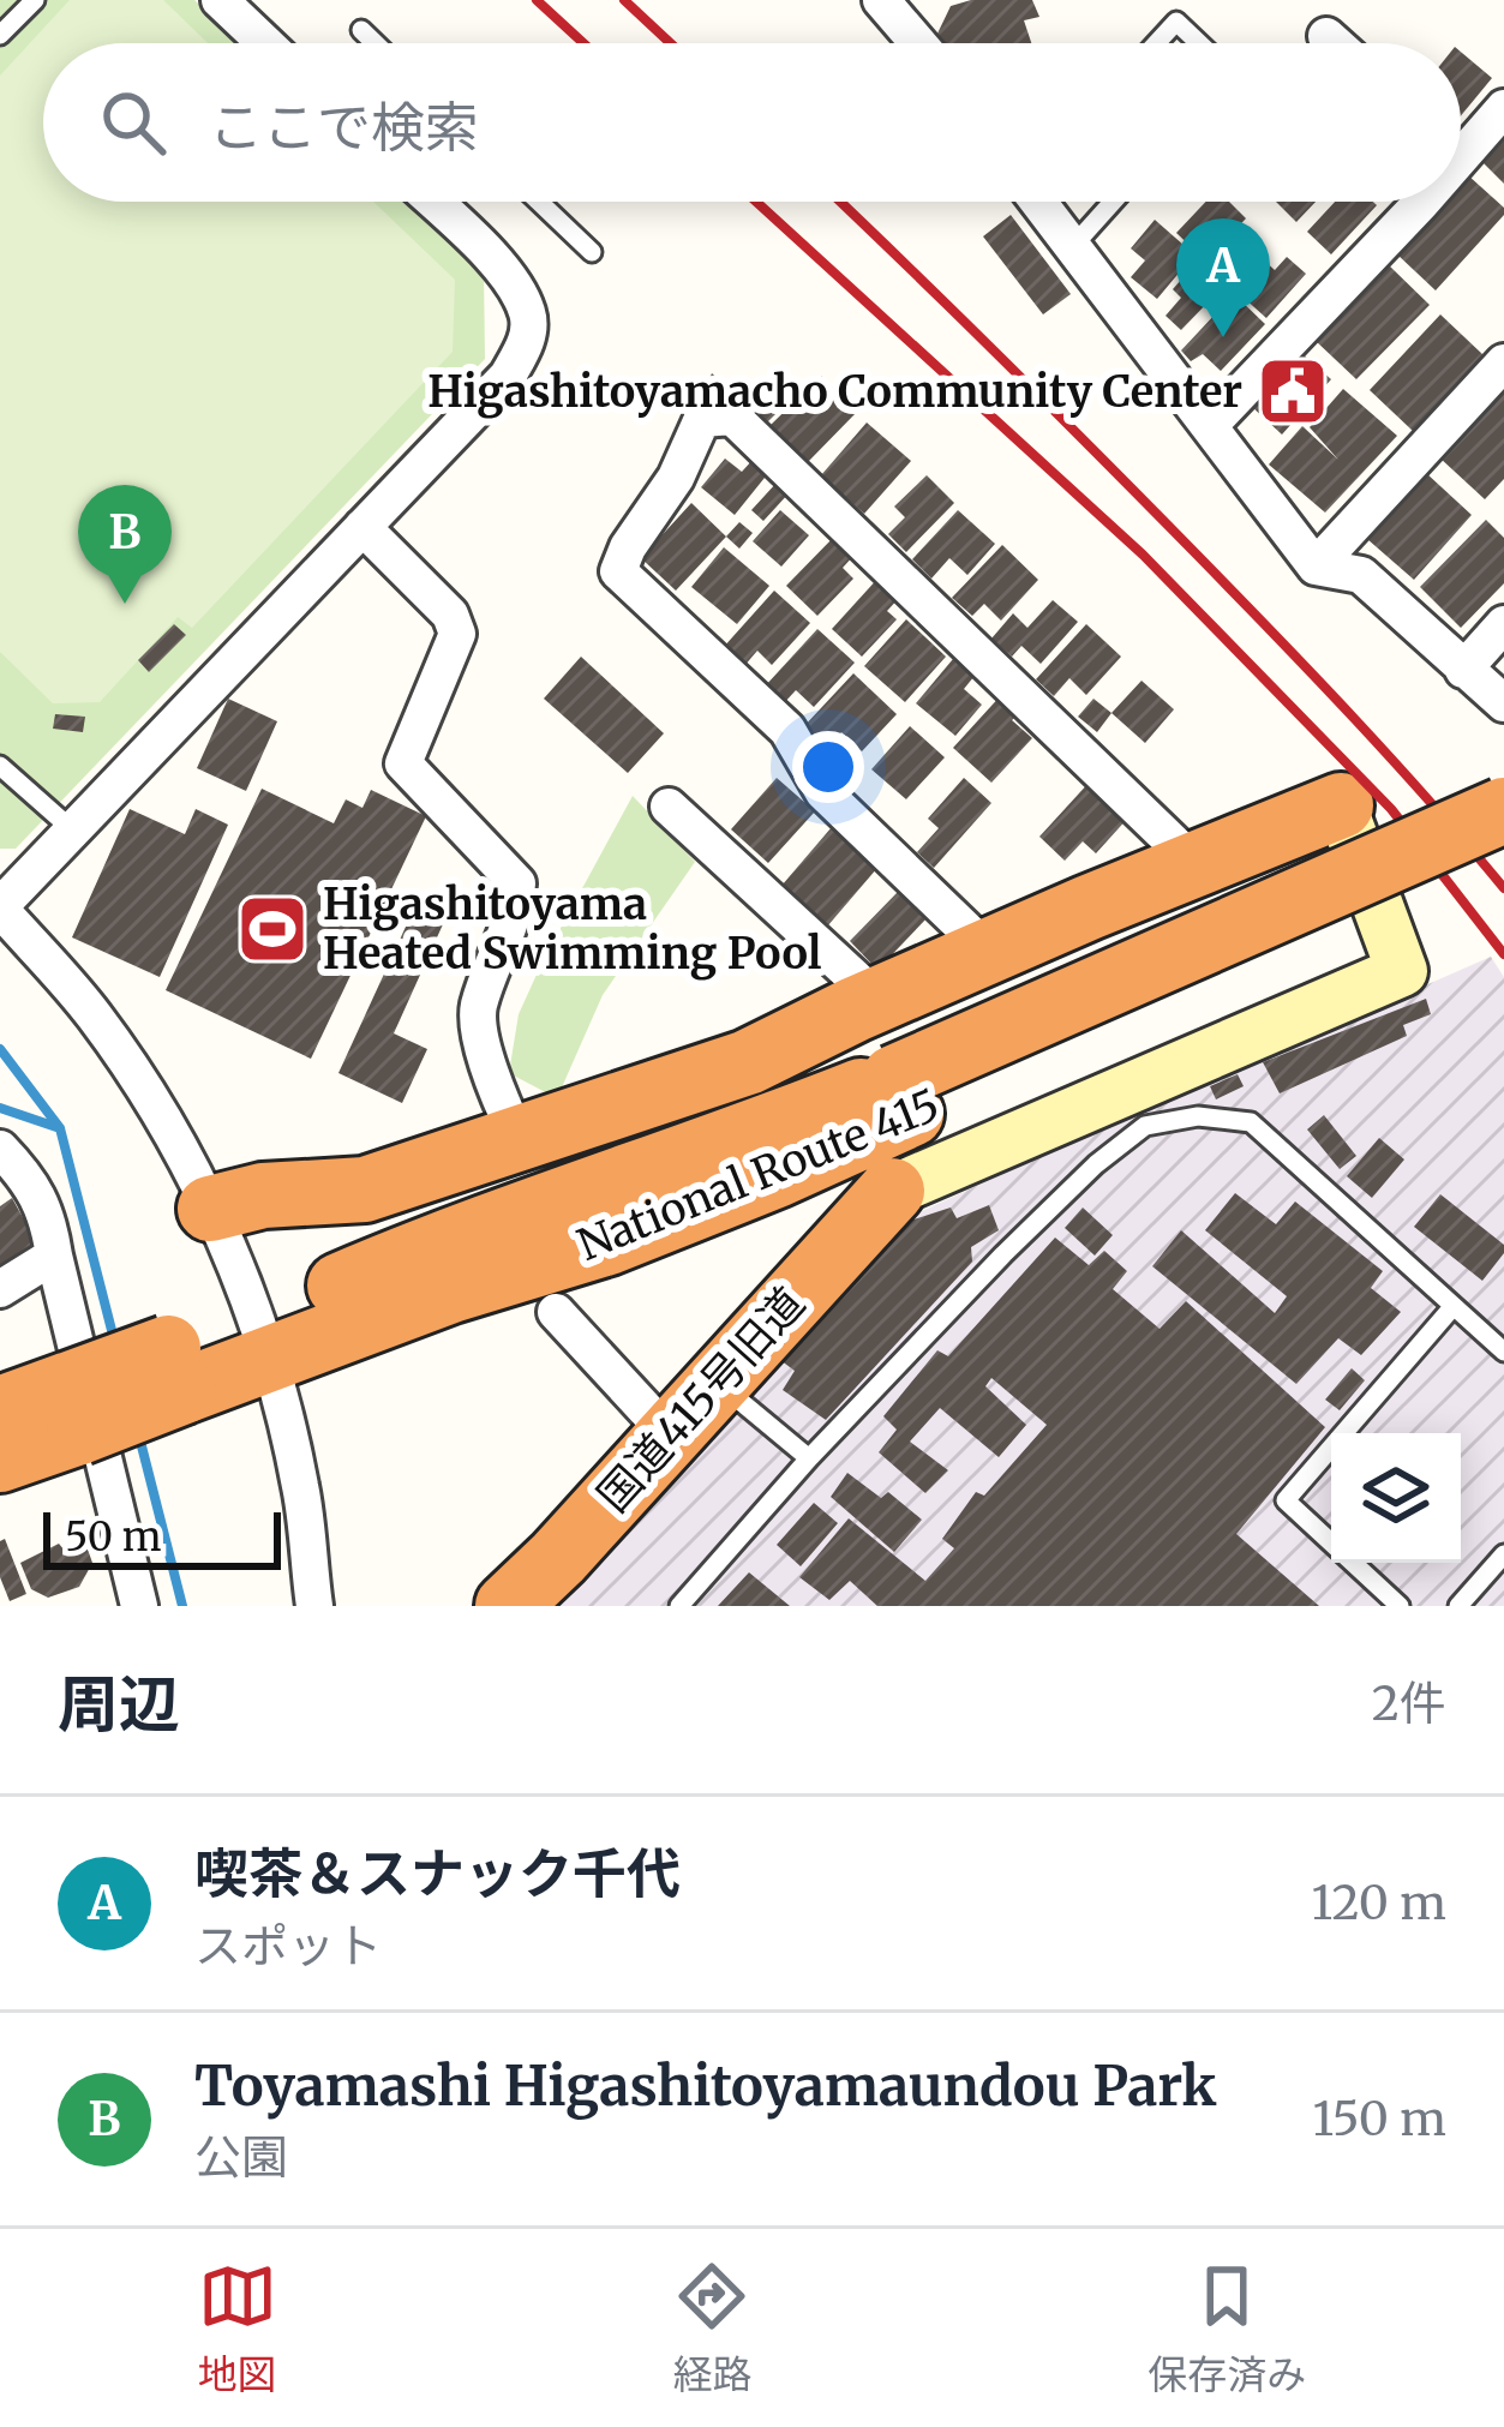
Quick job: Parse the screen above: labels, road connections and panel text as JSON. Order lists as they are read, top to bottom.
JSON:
{
  "streets": {
    "highway": ["National Route 415", "国道415号旧道"]
  },
  "places": {
    "public building": ["Higashitoyamacho Community Center"],
    "sports": ["Higashitoyama Heated Swimming Pool"]
  },
  "scale_bar": "50 m",
  "page": {
    "search": "ここで検索",
    "pins": ["A", "B"],
    "scale": "50 m",
    "heading": ["周辺", "2件"],
    "list": [
      {
        "mark": "A",
        "name": "喫茶＆スナック千代",
        "note": "スポット",
        "value": "120 m"
      },
      {
        "mark": "B",
        "name": "Toyamashi Higashitoyamaundou Park",
        "note": "公園",
        "value": "150 m"
      }
    ],
    "nav": ["地図", "経路", "保存済み"]
  }
}
